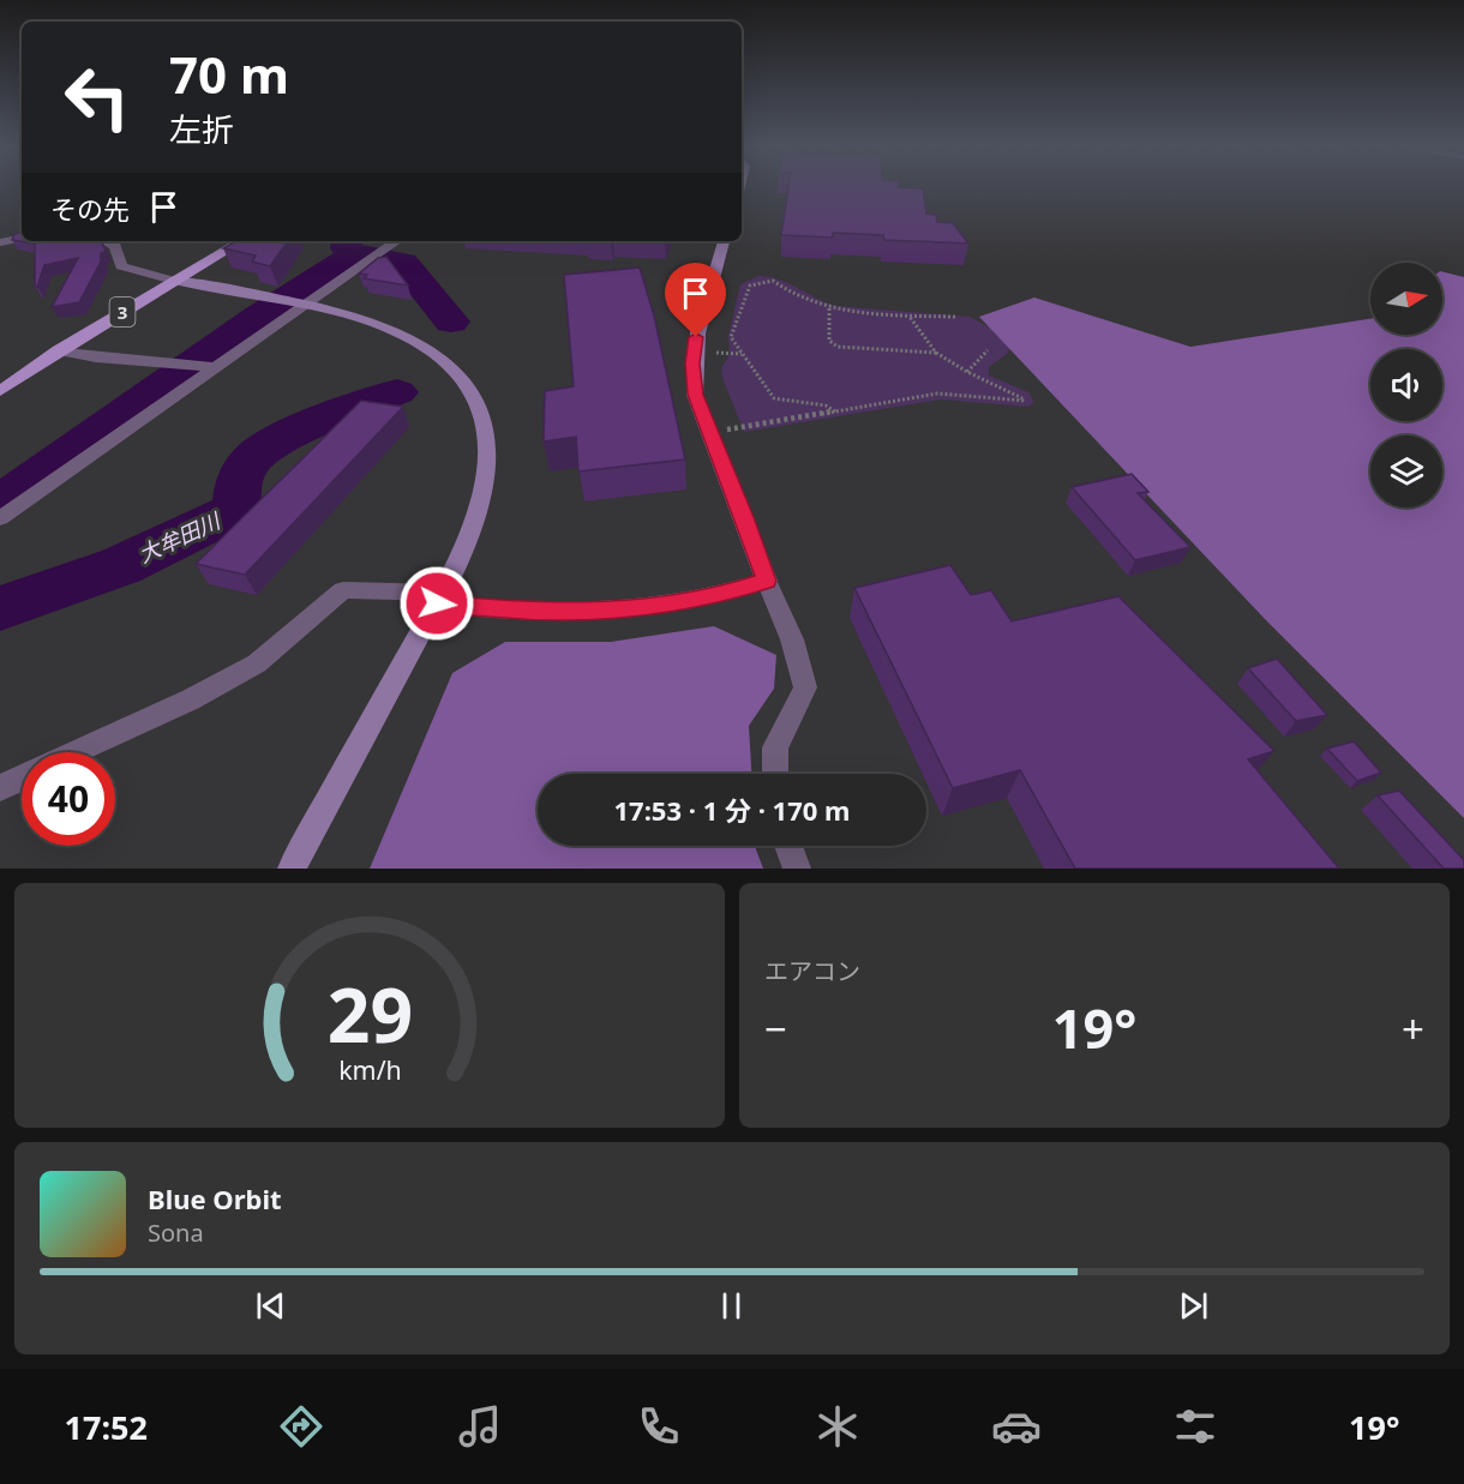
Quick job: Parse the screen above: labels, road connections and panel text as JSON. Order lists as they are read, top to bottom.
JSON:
{
  "streets": {
    "main road": ["3"]
  },
  "water": ["大牟田川"],
  "north": "right",
  "page": {
    "turn": ["70 m", "左折"],
    "then": "その先",
    "limit": "40",
    "trip": "17:53 · 1 分 · 170 m",
    "tile": "エアコン",
    "heat": ["−", "19°", "+"],
    "song": ["Blue Orbit", "Sona"],
    "tabs": ["17:52", "19°"],
    "gauge": ["29", "km/h"]
  }
}
